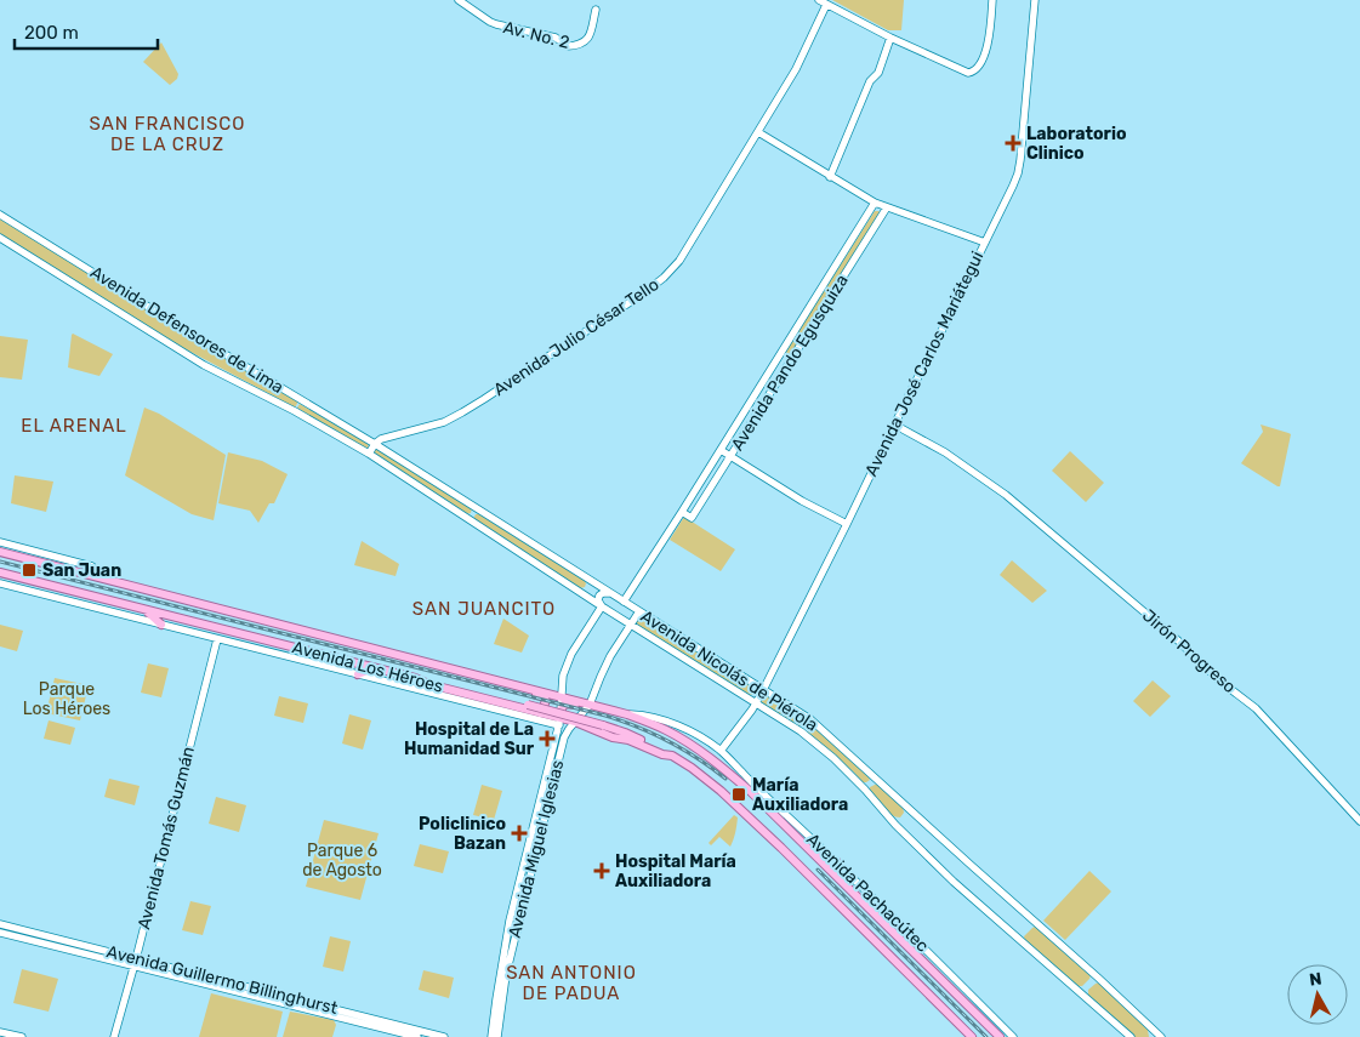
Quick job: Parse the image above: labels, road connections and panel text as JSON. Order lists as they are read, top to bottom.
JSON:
{
  "streets": {
    "main road": [
      "Av. No. 2",
      "Avenida Defensores de Lima",
      "Avenida Julio César Tello",
      "Avenida Pando Egusquiza",
      "Avenida José Carlos Mariátegui",
      "Jirón Progreso",
      "Avenida Los Héroes",
      "Avenida Nicolás de Piérola",
      "Avenida Tomás Guzmán",
      "Avenida Miguel Iglesias",
      "Avenida Pachacútec",
      "Avenida Guillermo Billinghurst"
    ]
  },
  "crossings": [
    ["Avenida Defensores de Lima", "Avenida Julio César Tello"],
    ["Avenida Defensores de Lima", "Avenida Nicolás de Piérola"],
    ["Avenida Julio César Tello", "Avenida Nicolás de Piérola"],
    ["Avenida Pando Egusquiza", "Avenida Nicolás de Piérola"],
    ["Avenida José Carlos Mariátegui", "Jirón Progreso"],
    ["Avenida José Carlos Mariátegui", "Avenida Los Héroes"],
    ["Avenida José Carlos Mariátegui", "Avenida Nicolás de Piérola"],
    ["Avenida José Carlos Mariátegui", "Avenida Pachacútec"],
    ["Avenida Los Héroes", "Avenida Tomás Guzmán"],
    ["Avenida Los Héroes", "Avenida Miguel Iglesias"],
    ["Avenida Los Héroes", "Avenida Pachacútec"],
    ["Avenida Nicolás de Piérola", "Avenida Miguel Iglesias"],
    ["Avenida Tomás Guzmán", "Avenida Guillermo Billinghurst"]
  ],
  "districts": [
    "SAN FRANCISCO DE LA CRUZ",
    "EL ARENAL",
    "SAN JUANCITO",
    "SAN ANTONIO DE PADUA"
  ],
  "parks": ["Parque Los Héroes", "Parque 6 de Agosto"],
  "places": {
    "health": [
      "Laboratorio Clinico",
      "Hospital de La Humanidad Sur",
      "Policlinico Bazan",
      "Hospital María Auxiliadora"
    ],
    "transit": ["San Juan", "María Auxiliadora"]
  },
  "scale_bar": "200 m",
  "north": "top"
}
